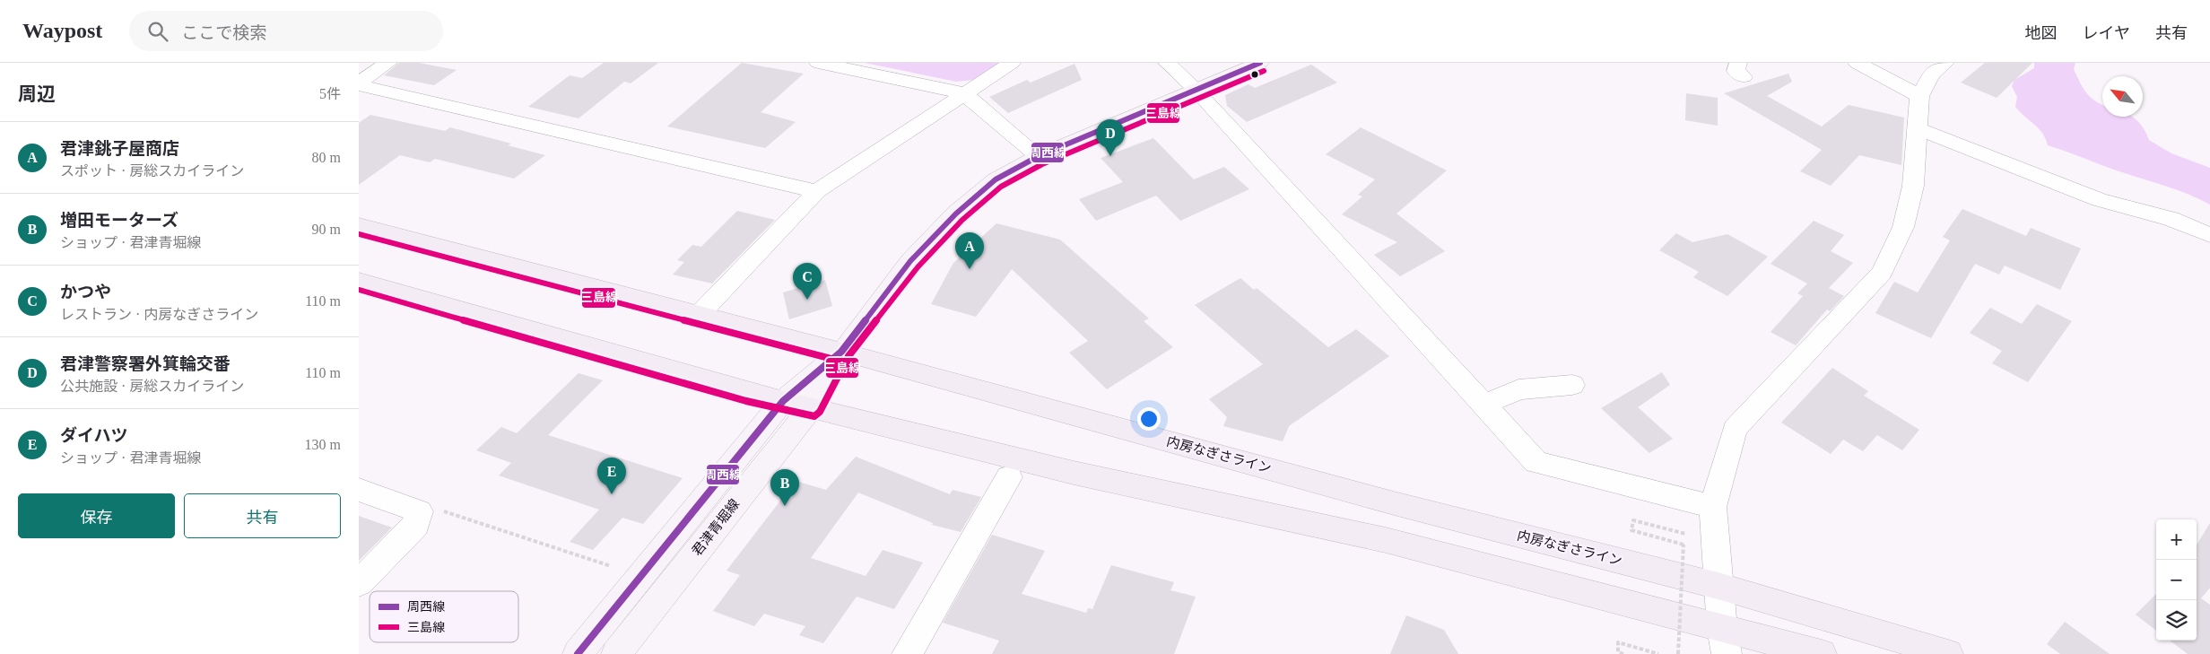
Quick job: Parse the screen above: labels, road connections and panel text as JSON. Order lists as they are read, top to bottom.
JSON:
{
  "streets": {
    "highway": ["内房なぎさライン"],
    "main road": ["君津青堀線"]
  },
  "crossings": [
    ["内房なぎさライン", "君津青堀線"]
  ],
  "lines": ["transit line 周西線", "transit line 三島線"],
  "legend": ["周西線", "三島線"],
  "north": "top left",
  "page": {
    "header": "Waypost",
    "search": "ここで検索",
    "nav": ["地図", "レイヤ", "共有"],
    "heading": ["周辺", "5件"],
    "pins": [
      "D",
      "A",
      "C",
      "E",
      "B"
    ],
    "list": [
      {
        "mark": "A",
        "name": "君津銚子屋商店",
        "note": "スポット · 房総スカイライン",
        "value": "80 m"
      },
      {
        "mark": "B",
        "name": "増田モーターズ",
        "note": "ショップ · 君津青堀線",
        "value": "90 m"
      },
      {
        "mark": "C",
        "name": "かつや",
        "note": "レストラン · 内房なぎさライン",
        "value": "110 m"
      },
      {
        "mark": "D",
        "name": "君津警察署外箕輪交番",
        "note": "公共施設 · 房総スカイライン",
        "value": "110 m"
      },
      {
        "mark": "E",
        "name": "ダイハツ",
        "note": "ショップ · 君津青堀線",
        "value": "130 m"
      }
    ],
    "buttons": ["保存", "共有"],
    "map_buttons": ["+", "−"]
  }
}
